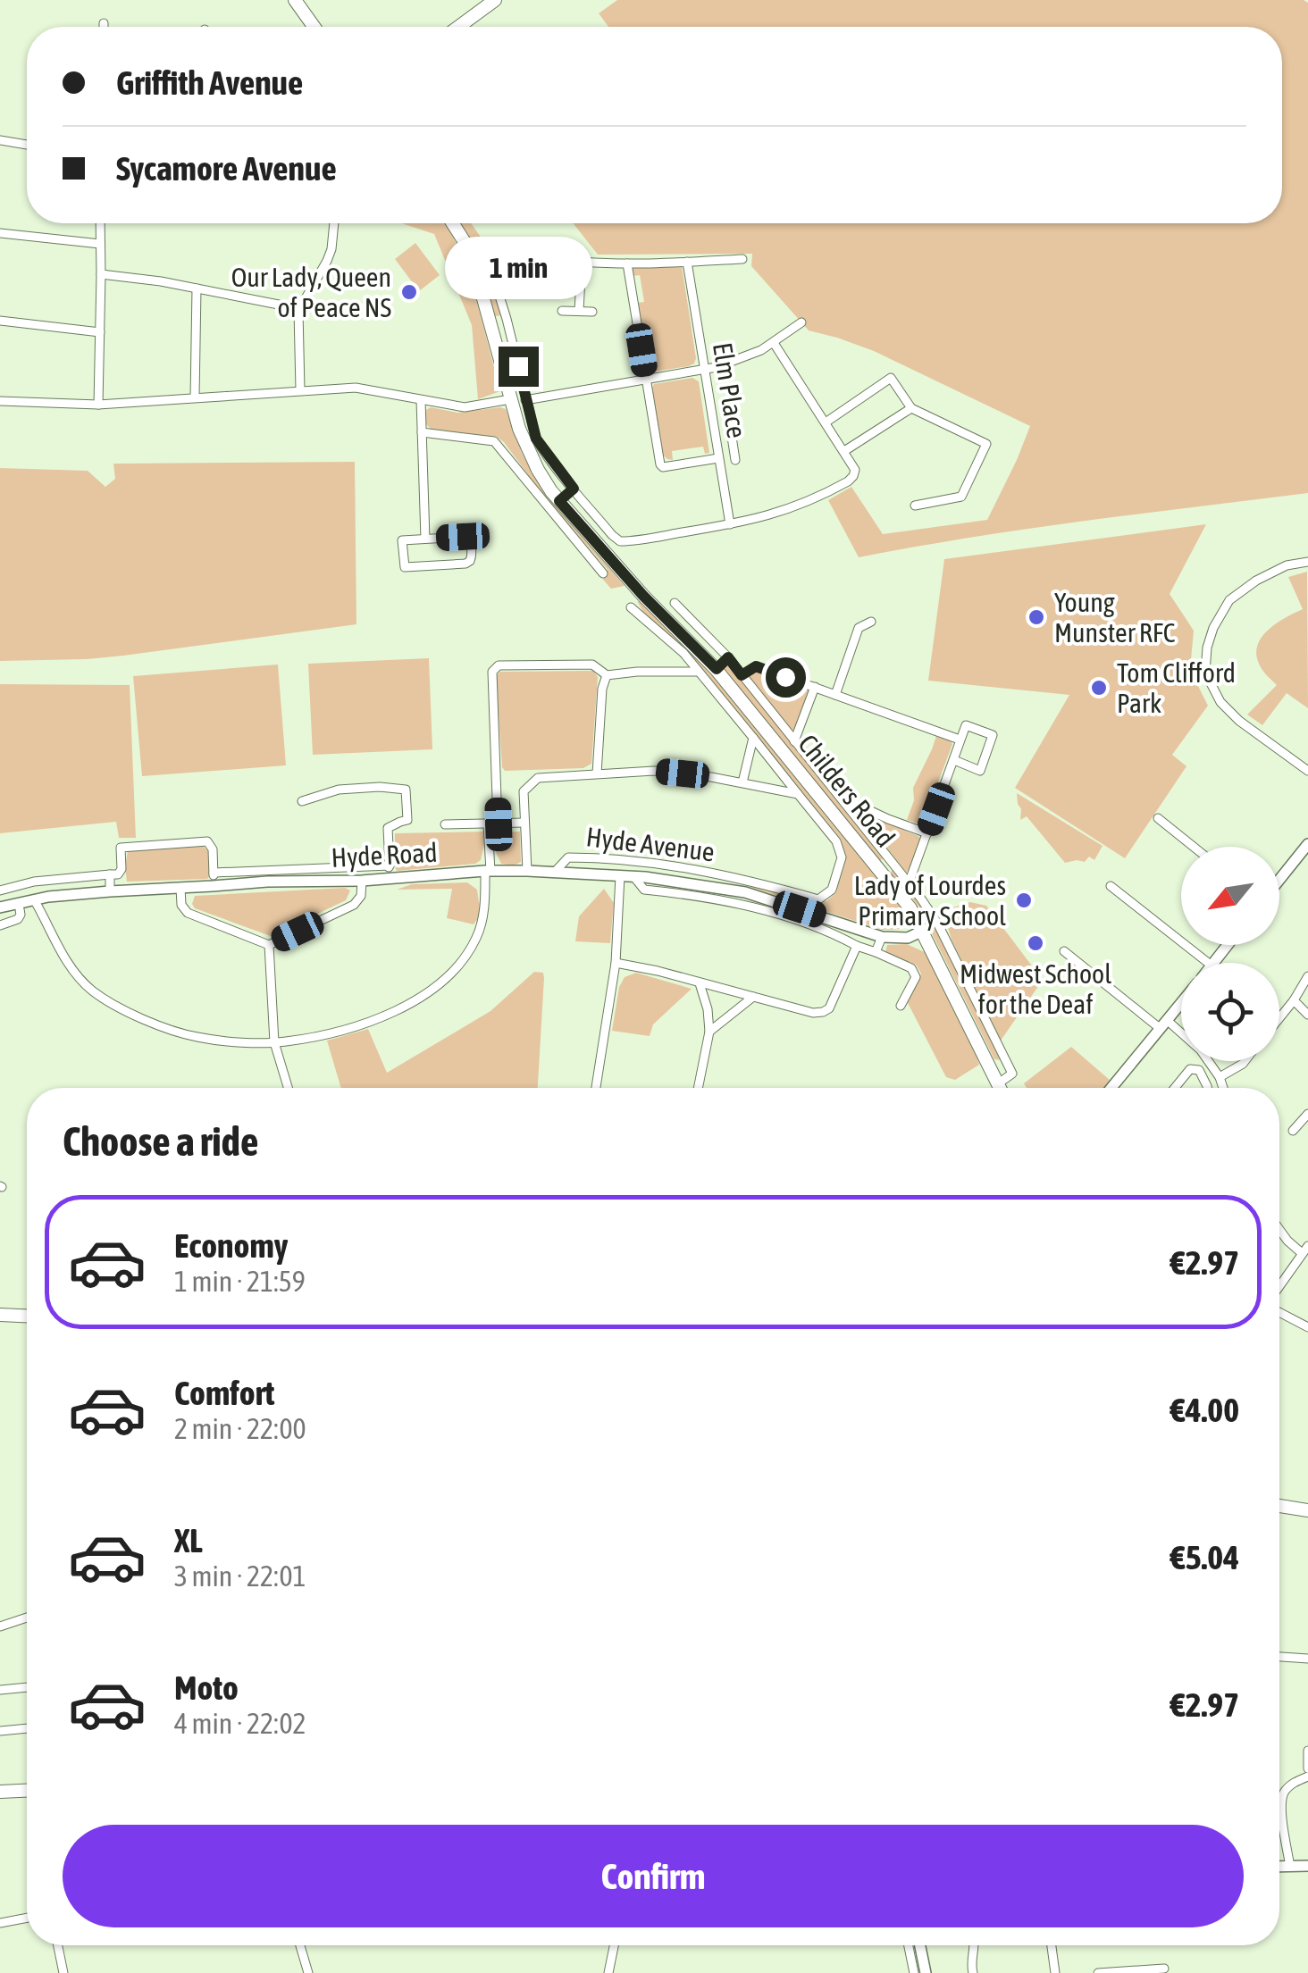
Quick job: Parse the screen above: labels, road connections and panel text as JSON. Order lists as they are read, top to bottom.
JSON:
{
  "streets": {
    "main road": ["Childers Road"],
    "street": ["Elm Place", "Hyde Avenue", "Hyde Road"]
  },
  "crossings": [
    ["Childers Road", "Hyde Road"],
    ["Hyde Avenue", "Hyde Road"]
  ],
  "places": [
    "Our Lady, Queen of Peace NS",
    "Young Munster RFC",
    "Tom Clifford Park",
    "Lady of Lourdes Primary School",
    "Midwest School for the Deaf"
  ],
  "north": "bottom left",
  "page": {
    "banner": ["Griffith Avenue", "Sycamore Avenue"],
    "bubble": "1 min",
    "heading": "Choose a ride",
    "list": [
      {
        "name": "Economy",
        "note": "1 min · 21:59",
        "value": "€2.97"
      },
      {
        "name": "Comfort",
        "note": "2 min · 22:00",
        "value": "€4.00"
      },
      {
        "name": "XL",
        "note": "3 min · 22:01",
        "value": "€5.04"
      },
      {
        "name": "Moto",
        "note": "4 min · 22:02",
        "value": "€2.97"
      }
    ],
    "buttons": "Confirm"
  }
}
